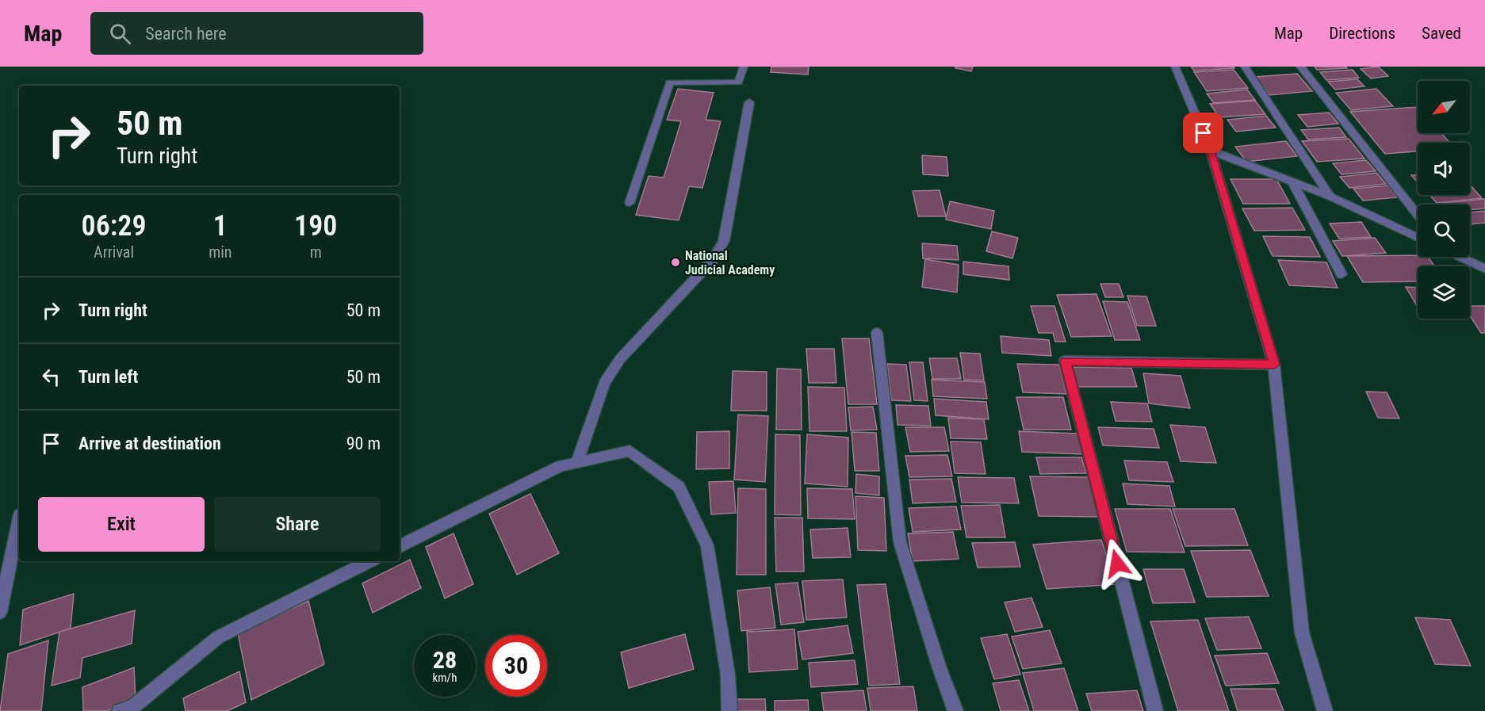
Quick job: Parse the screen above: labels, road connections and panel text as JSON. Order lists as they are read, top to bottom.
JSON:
{
  "places": ["National Judicial Academy"],
  "north": "bottom left",
  "page": {
    "header": "Map",
    "search": "Search here",
    "nav": ["Map", "Directions", "Saved"],
    "turn": ["50 m", "Turn right"],
    "eta": [
      "06:29",
      "Arrival",
      "1",
      "min",
      "190",
      "m"
    ],
    "list": [
      {
        "name": "Turn right",
        "value": "50 m"
      },
      {
        "name": "Turn left",
        "value": "50 m"
      },
      {
        "name": "Arrive at destination",
        "value": "90 m"
      }
    ],
    "buttons": ["Exit", "Share"],
    "speed": "28 km/h",
    "limit": "30"
  }
}
